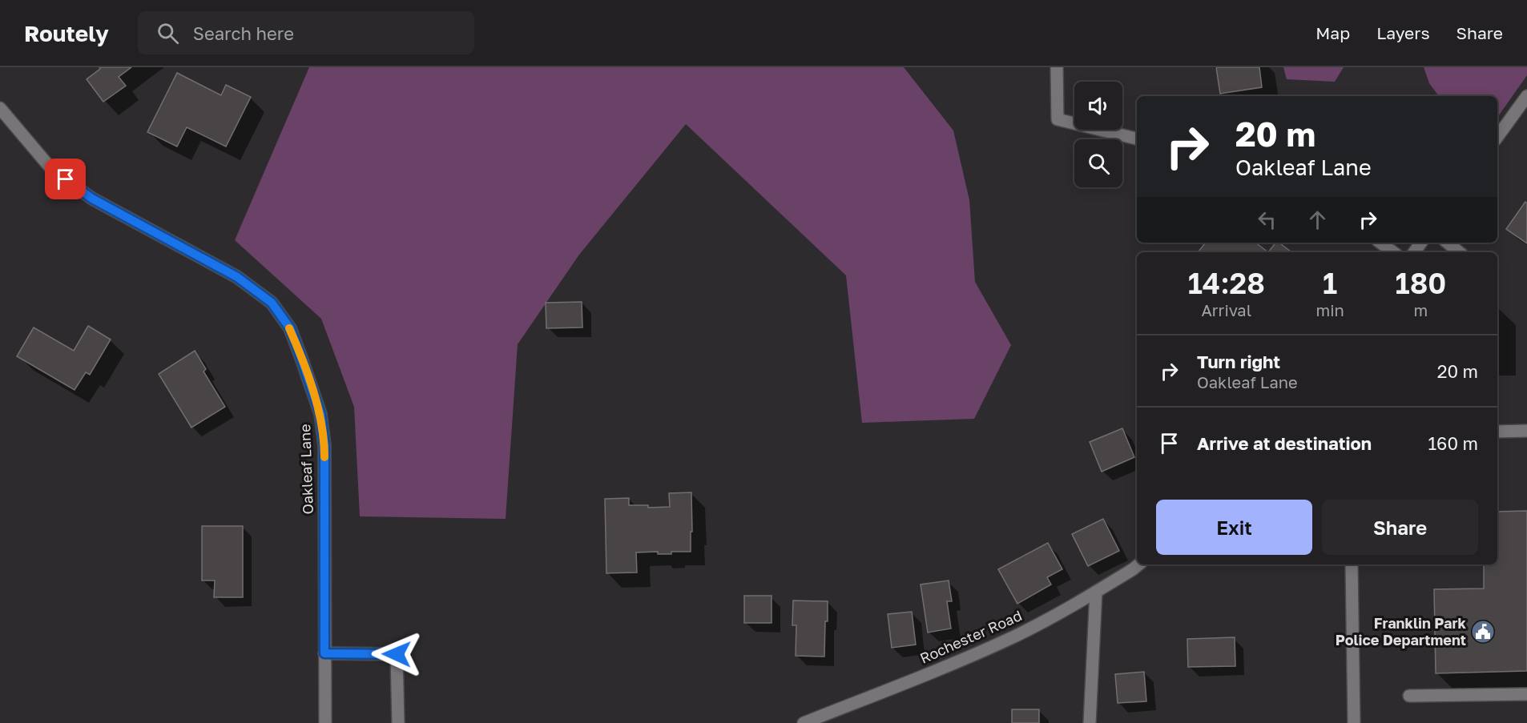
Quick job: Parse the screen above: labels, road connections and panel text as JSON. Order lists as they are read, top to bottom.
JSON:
{
  "streets": {
    "street": ["Oakleaf Lane", "Rochester Road"]
  },
  "places": {
    "public building": ["Franklin Park Police Department"]
  },
  "page": {
    "header": "Routely",
    "search": "Search here",
    "nav": ["Map", "Layers", "Share"],
    "turn": ["20 m", "Oakleaf Lane"],
    "eta": [
      "14:28",
      "Arrival",
      "1",
      "min",
      "180",
      "m"
    ],
    "list": [
      {
        "name": "Turn right",
        "note": "Oakleaf Lane",
        "value": "20 m"
      },
      {
        "name": "Arrive at destination",
        "value": "160 m"
      }
    ],
    "buttons": ["Exit", "Share"]
  }
}
